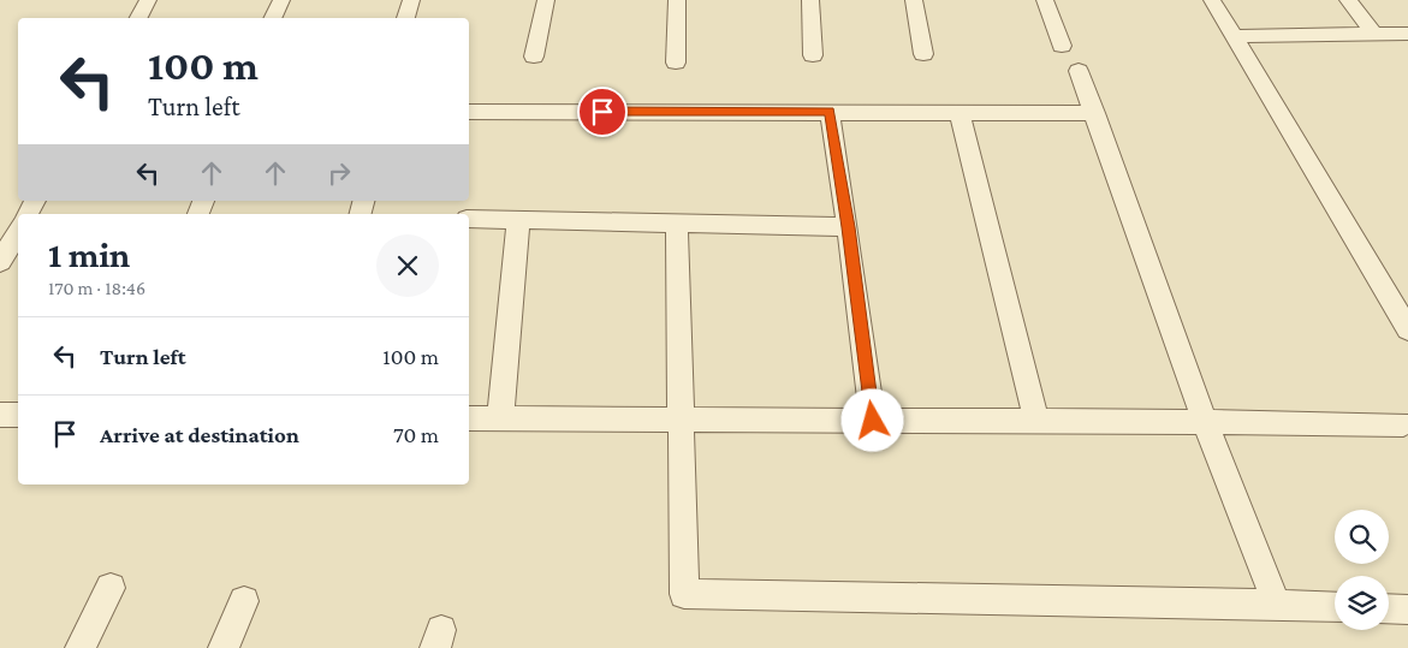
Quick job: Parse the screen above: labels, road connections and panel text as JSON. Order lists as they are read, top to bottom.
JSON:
{
  "page": {
    "turn": ["100 m", "Turn left"],
    "heading": ["1 min", "170 m · 18:46"],
    "list": [
      {
        "name": "Turn left",
        "value": "100 m"
      },
      {
        "name": "Arrive at destination",
        "value": "70 m"
      }
    ]
  }
}
